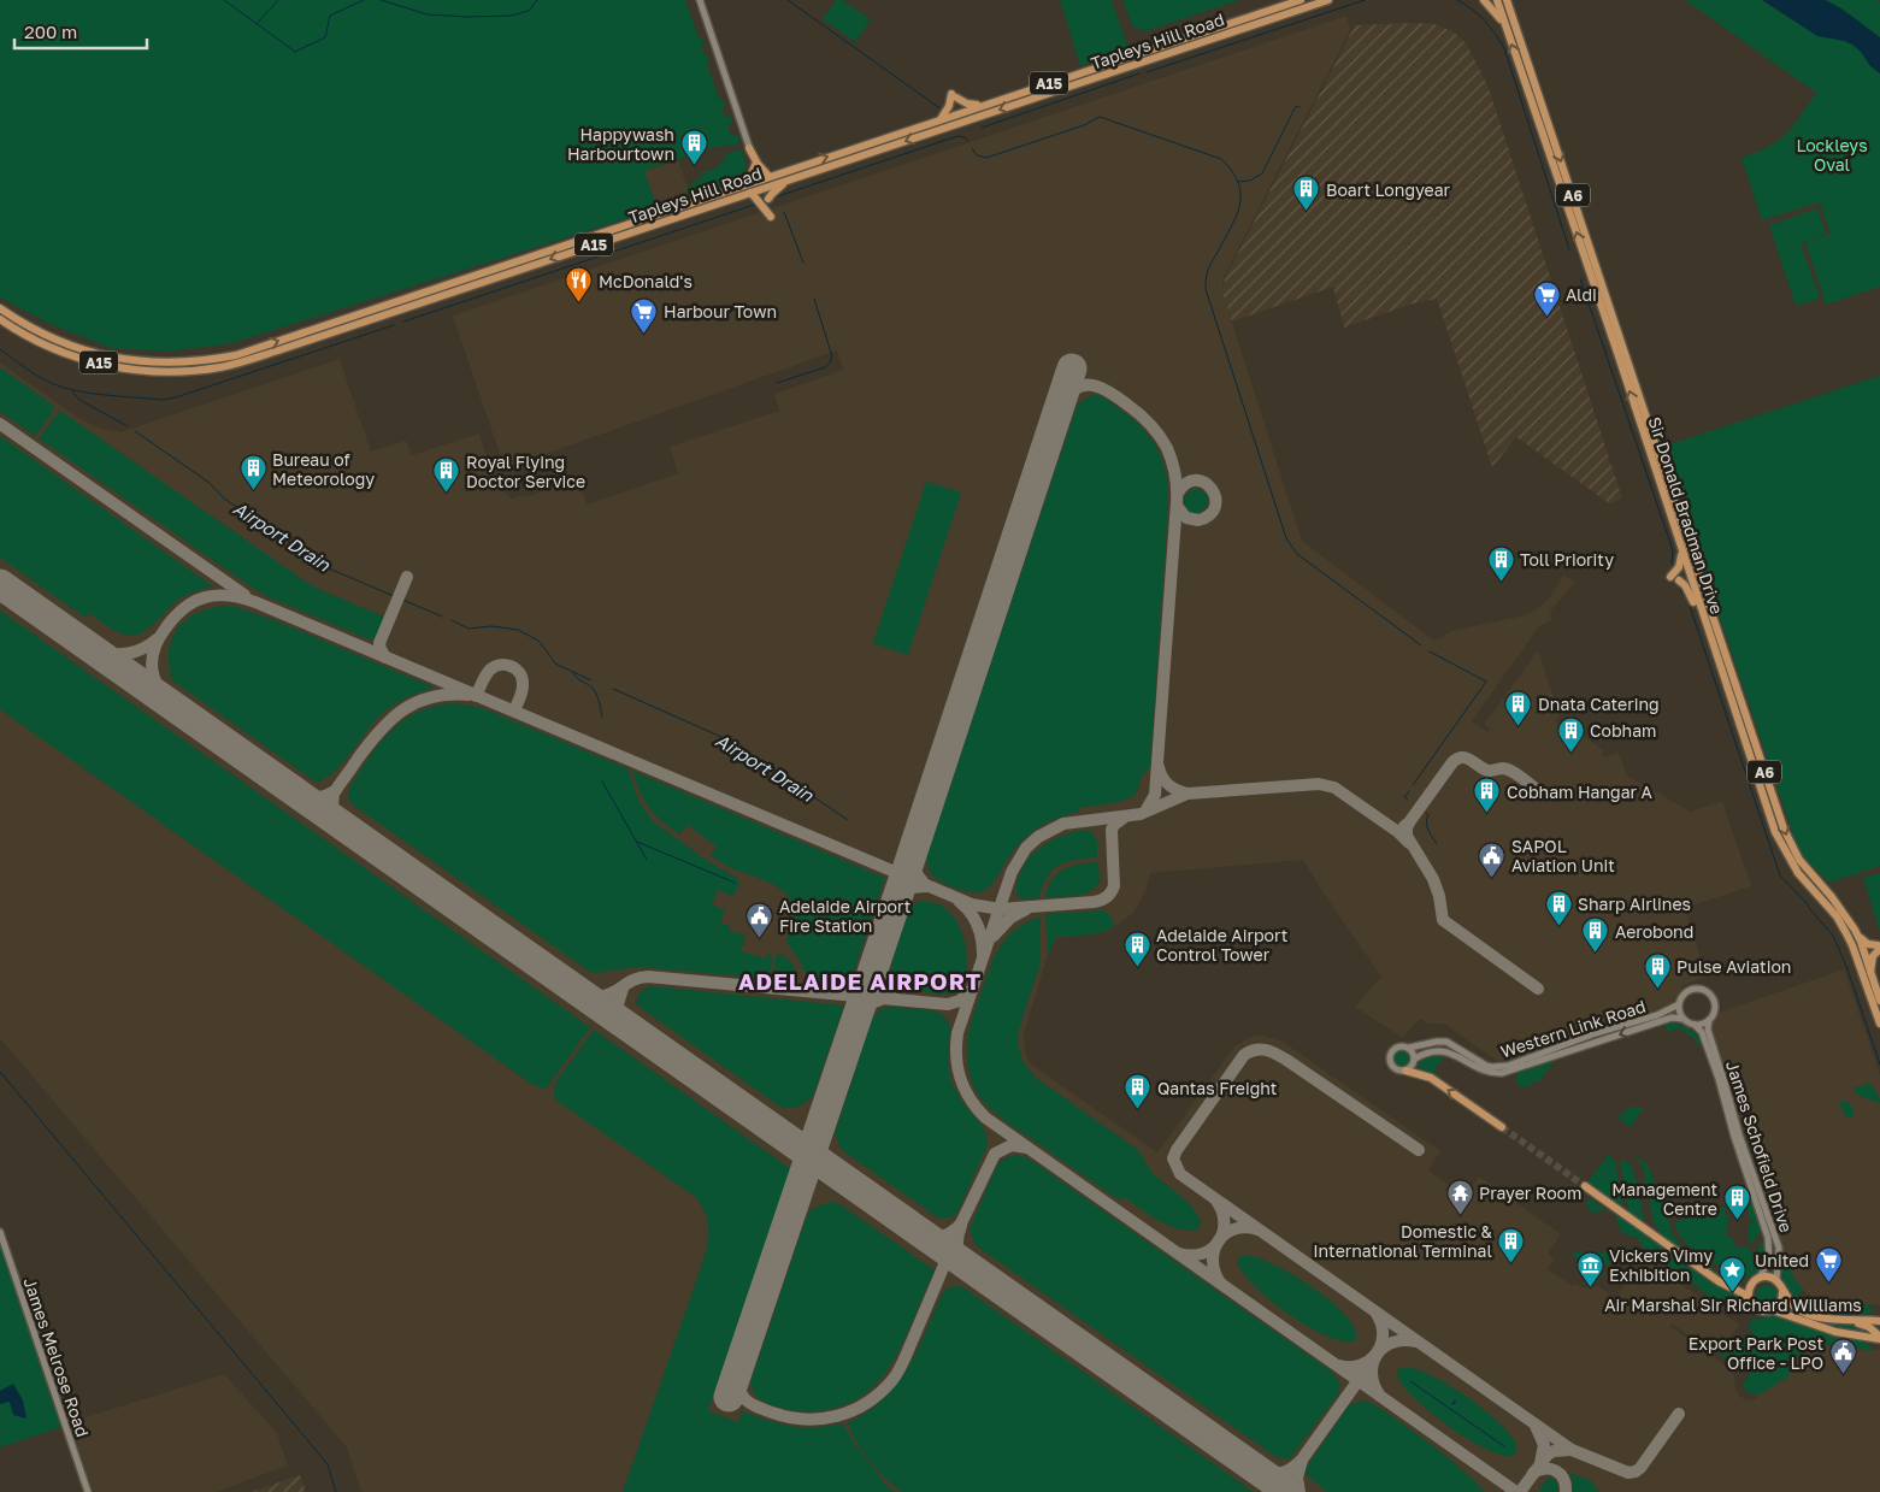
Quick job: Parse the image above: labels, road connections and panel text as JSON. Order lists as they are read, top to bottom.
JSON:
{
  "streets": {
    "main road": [
      "Tapleys Hill Road",
      "A15",
      "A6",
      "Sir Donald Bradman Drive"
    ],
    "street": ["Western Link Road", "James Schofield Drive", "James Melrose Road"]
  },
  "crossings": [
    ["Western Link Road", "James Schofield Drive"]
  ],
  "districts": ["ADELAIDE AIRPORT"],
  "water": ["Airport Drain"],
  "parks": ["Lockleys Oval"],
  "places": {
    "building": [
      "Happywash Harbourtown",
      "Boart Longyear",
      "Bureau of Meteorology",
      "Royal Flying Doctor Service",
      "Toll Priority",
      "Dnata Catering",
      "Cobham",
      "Cobham Hangar A",
      "Sharp Airlines",
      "Aerobond",
      "Adelaide Airport Control Tower",
      "Pulse Aviation",
      "Qantas Freight",
      "Management Centre",
      "Domestic & International Terminal"
    ],
    "restaurant": ["McDonald's"],
    "supermarket": ["Aldi", "Harbour Town", "United"],
    "public building": ["SAPOL Aviation Unit", "Adelaide Airport Fire Station", "Export Park Post Office - LPO"],
    "temple": ["Prayer Room"],
    "museum": ["Vickers Vimy Exhibition"],
    "place": ["Air Marshal Sir Richard Williams"]
  },
  "scale_bar": "200 m"
}
